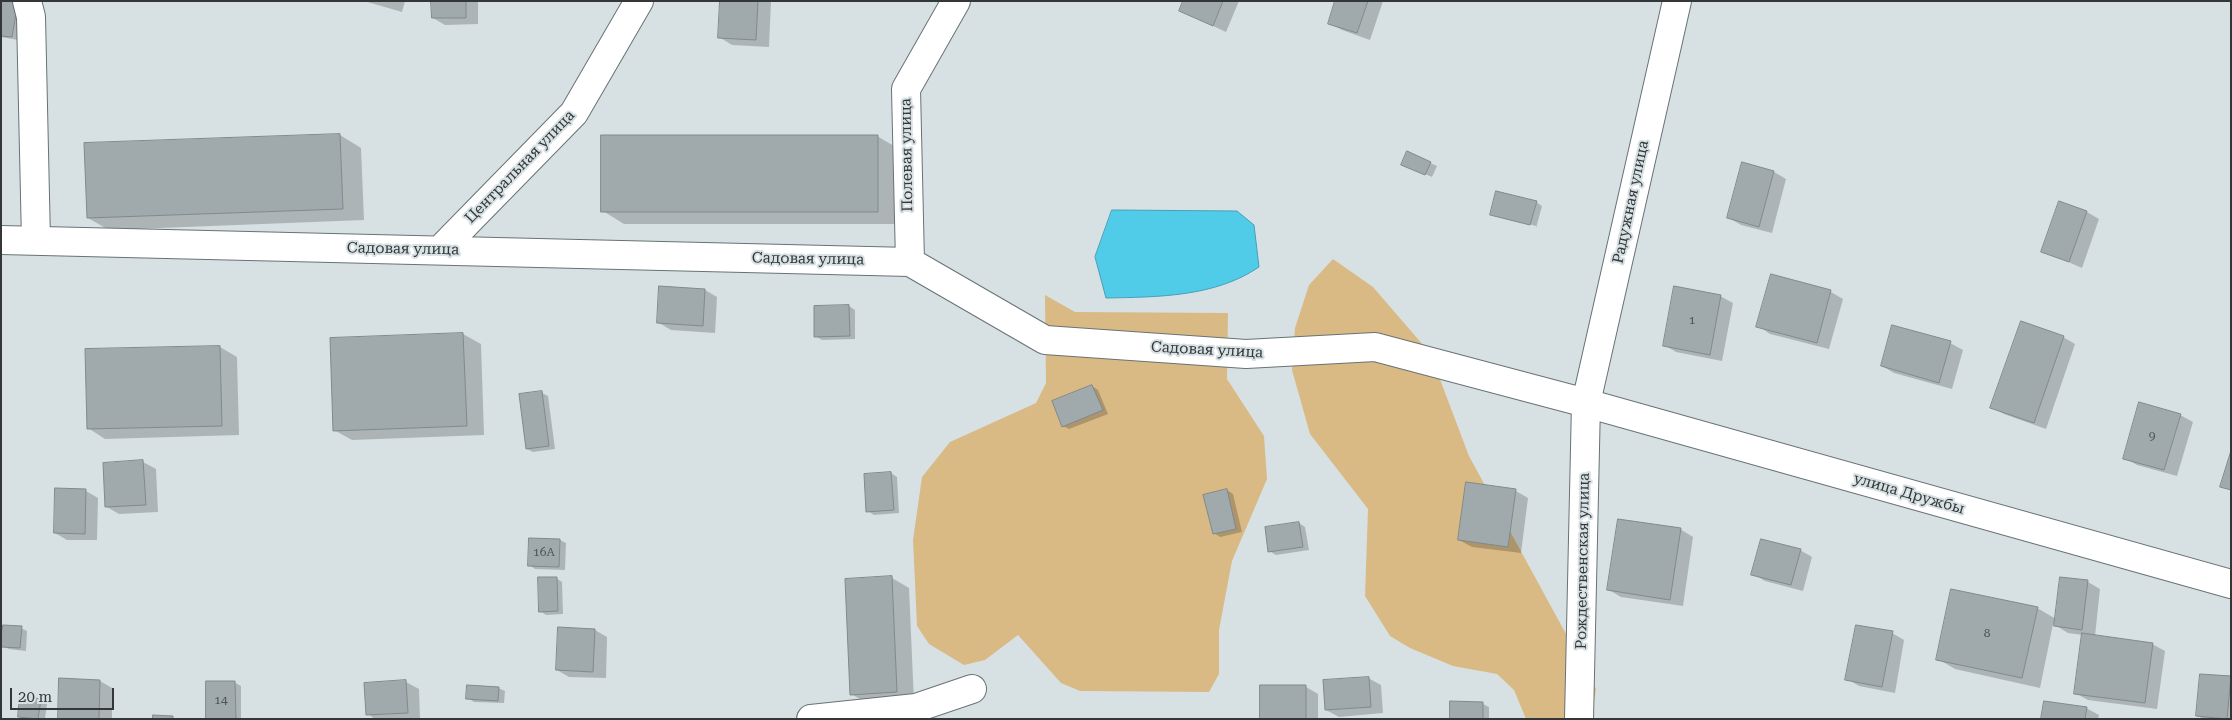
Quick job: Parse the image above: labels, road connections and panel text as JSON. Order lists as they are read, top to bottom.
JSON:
{
  "streets": {
    "street": [
      "Полевая улица",
      "Центральная улица",
      "Радужная улица",
      "Садовая улица",
      "улица Дружбы",
      "Рождественская улица"
    ]
  },
  "crossings": [
    ["Полевая улица", "Садовая улица"],
    ["Центральная улица", "Садовая улица"],
    ["Радужная улица", "Садовая улица"],
    ["Радужная улица", "улица Дружбы"],
    ["Радужная улица", "Рождественская улица"],
    ["Садовая улица", "улица Дружбы"],
    ["Садовая улица", "Рождественская улица"],
    ["улица Дружбы", "Рождественская улица"]
  ],
  "house_numbers": [
    "1",
    "9",
    "16А",
    "8",
    "14"
  ],
  "scale_bar": "20 m"
}
